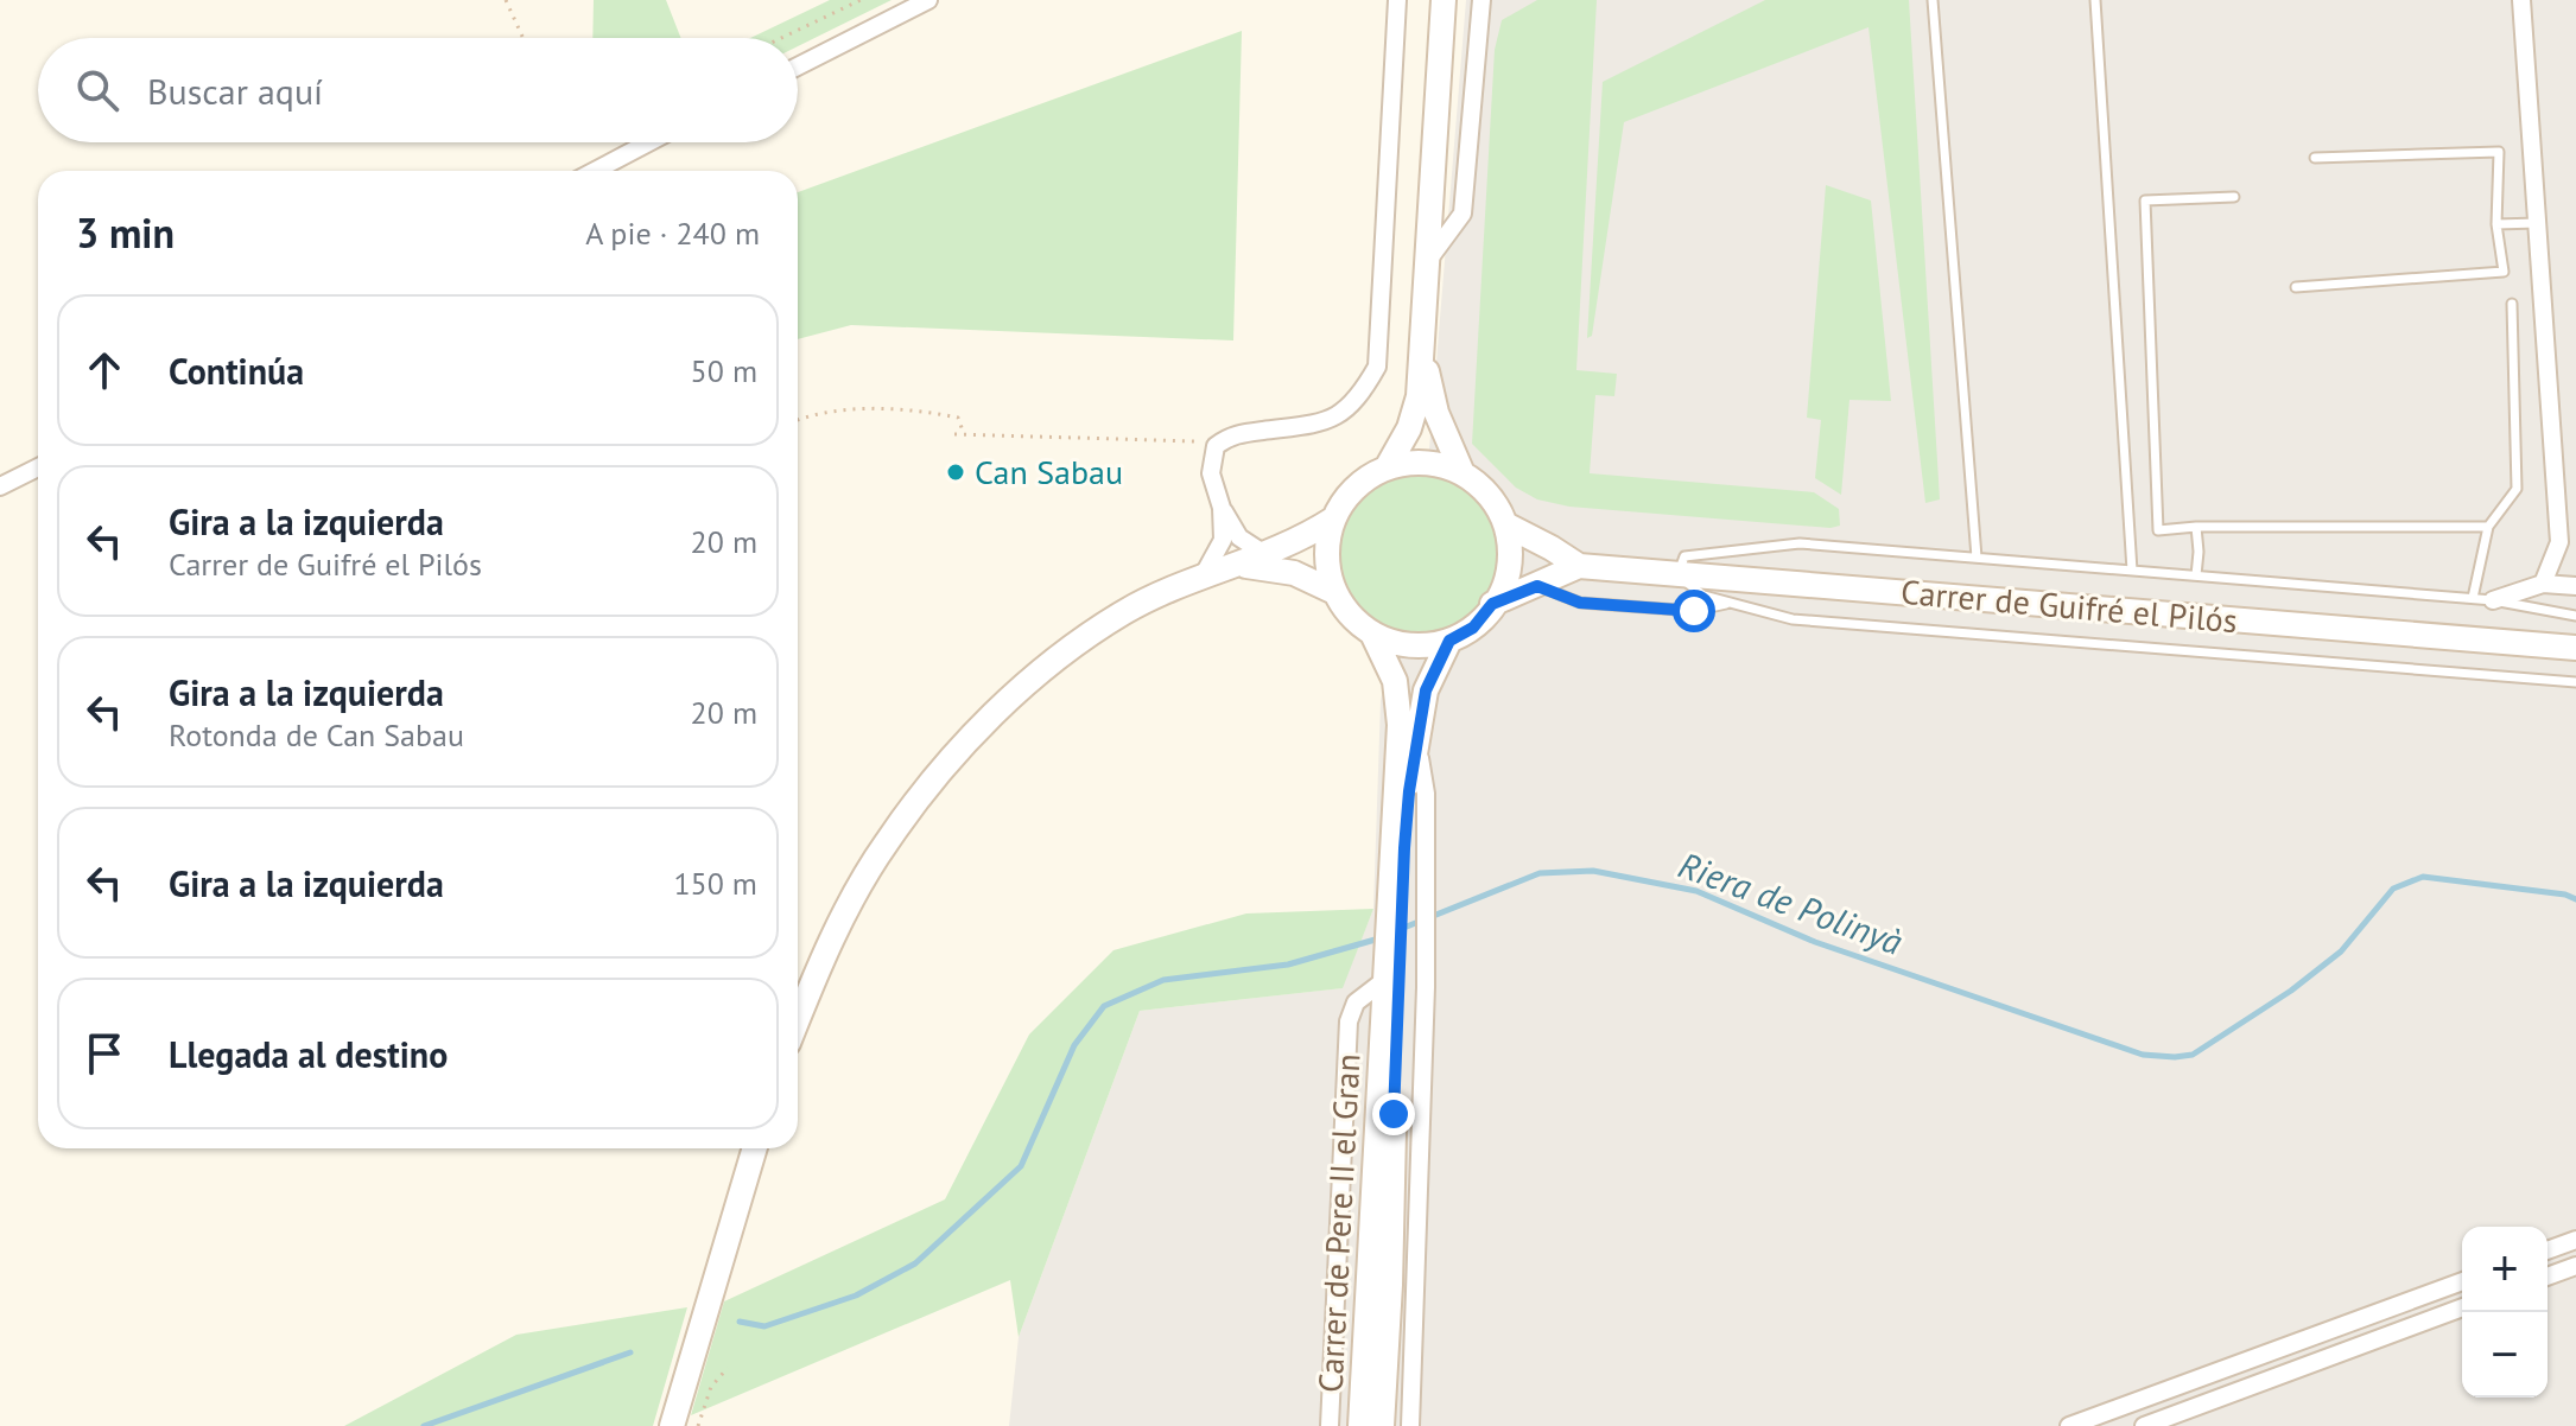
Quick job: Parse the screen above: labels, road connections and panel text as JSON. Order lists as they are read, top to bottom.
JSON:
{
  "streets": {
    "main road": ["Carrer de Guifré el Pilós"],
    "street": ["Carrer de Pere II el Gran"]
  },
  "water": ["Riera de Polinyà"],
  "places": ["Can Sabau"],
  "page": {
    "search": "Buscar aquí",
    "heading": ["3 min", "A pie · 240 m"],
    "list": [
      ["Continúa", "50 m"],
      ["Gira a la izquierda", "Carrer de Guifré el Pilós", "20 m"],
      ["Gira a la izquierda", "Rotonda de Can Sabau", "20 m"],
      ["Gira a la izquierda", "150 m"],
      "Llegada al destino"
    ],
    "map_buttons": ["+", "−"]
  }
}
